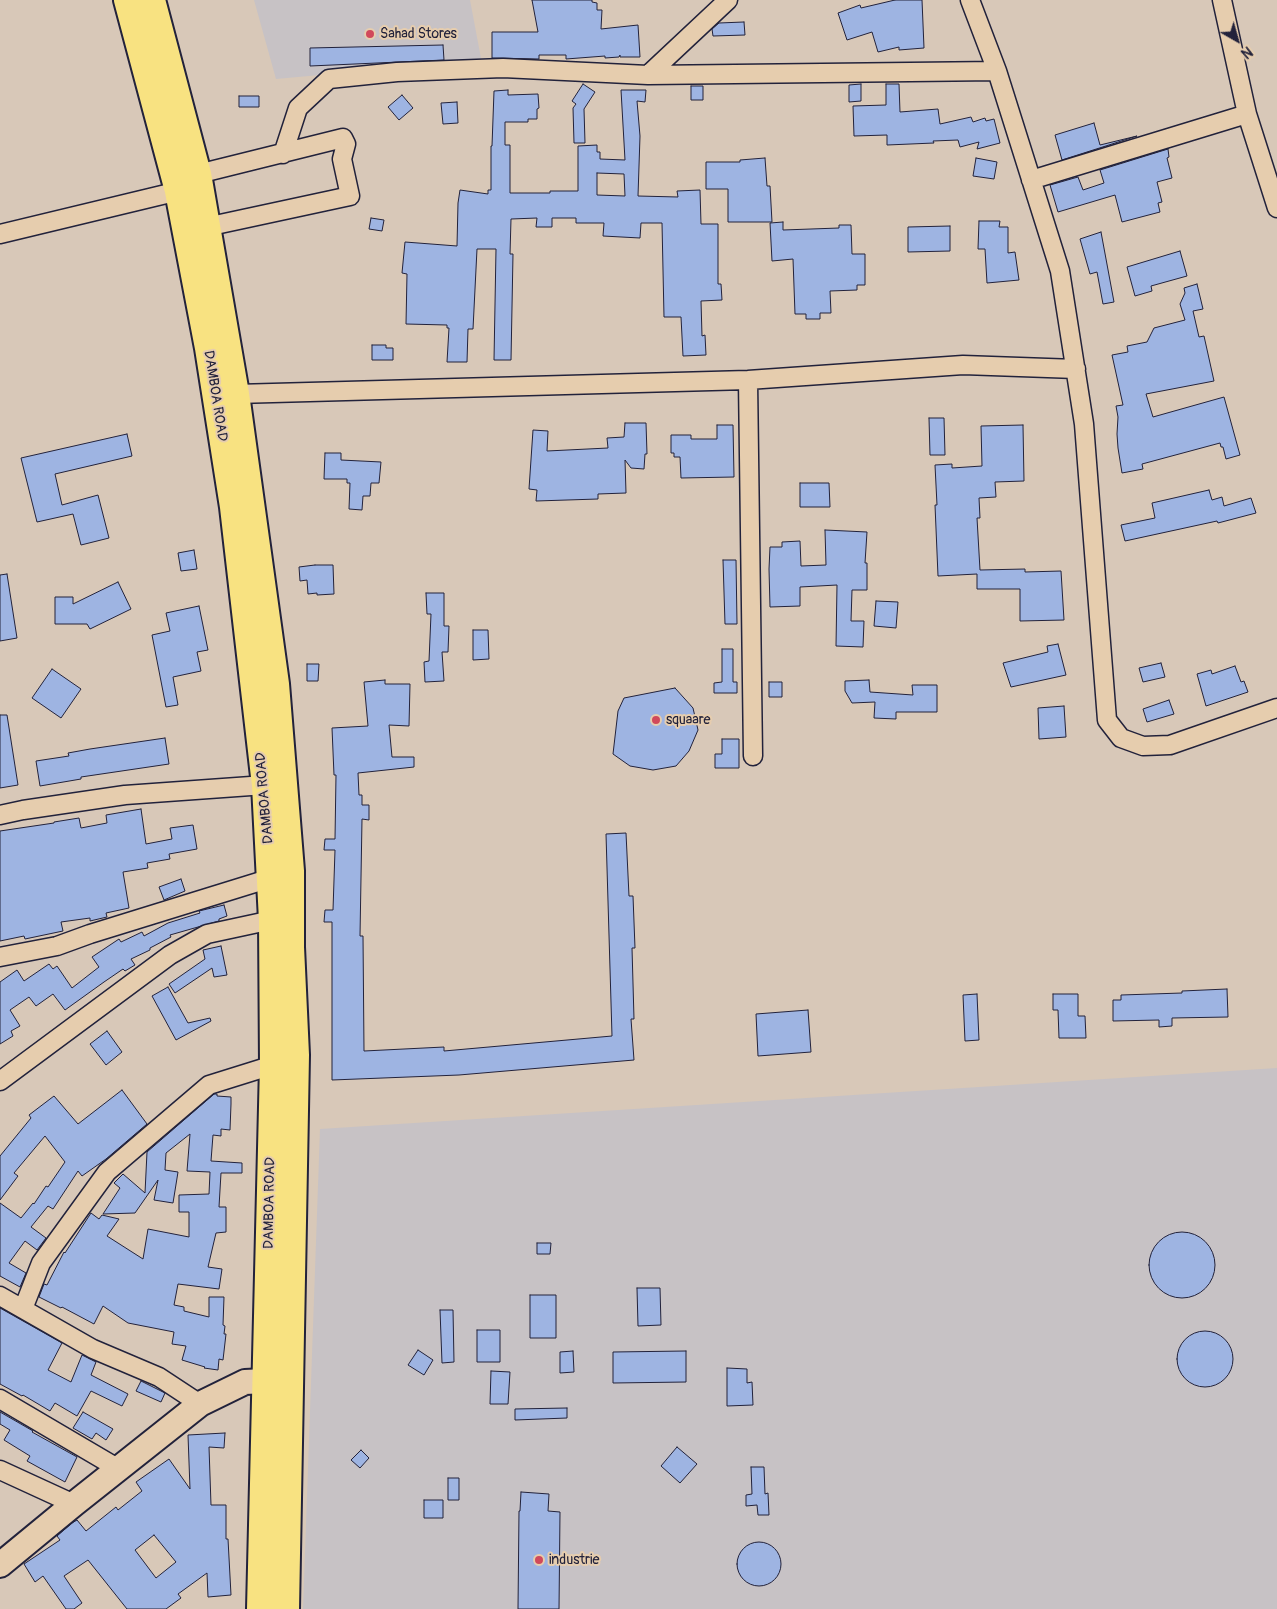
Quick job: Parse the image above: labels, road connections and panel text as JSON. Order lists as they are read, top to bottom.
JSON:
{
  "streets": {
    "main road": ["DAMBOA ROAD"]
  },
  "places": ["Sahad Stores", "squaare", "industrie"],
  "north": "bottom right"
}
